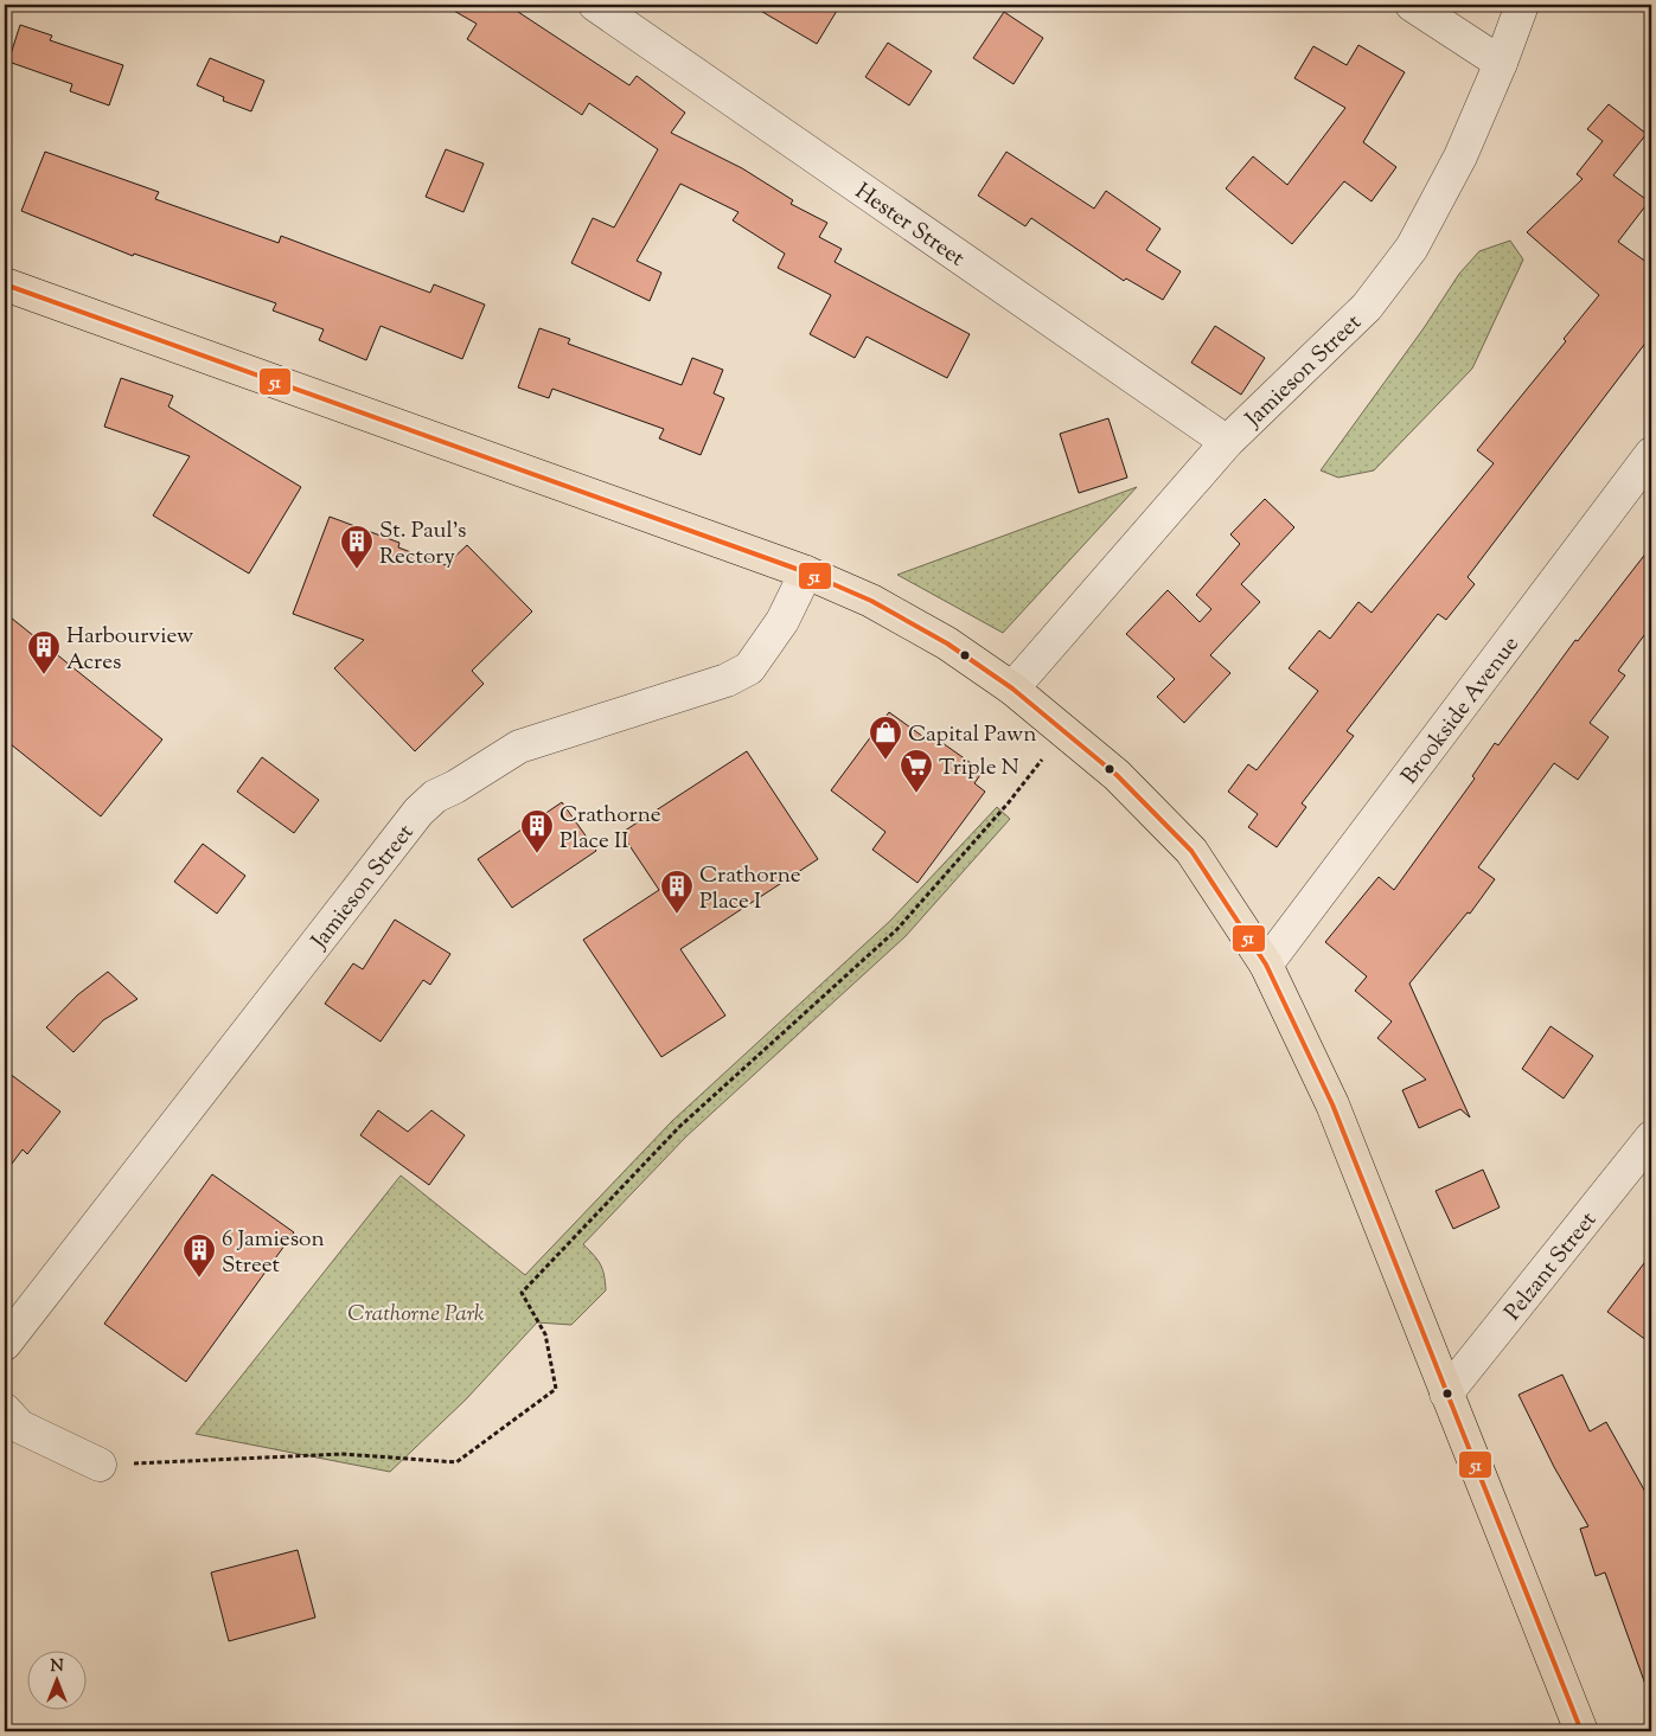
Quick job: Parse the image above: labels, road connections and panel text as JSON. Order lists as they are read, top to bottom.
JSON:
{
  "streets": {
    "street": [
      "Hester Street",
      "Jamieson Street",
      "Brookside Avenue",
      "Pelzant Street"
    ]
  },
  "crossings": [
    ["Hester Street", "Jamieson Street"]
  ],
  "parks": ["Crathorne Park"],
  "places": {
    "building": [
      "St. Paul’s Rectory",
      "Harbourview Acres",
      "Crathorne Place II",
      "Crathorne Place I",
      "6 Jamieson Street"
    ],
    "shop": ["Capital Pawn"],
    "supermarket": ["Triple N"]
  },
  "lines": ["transit line 51"],
  "north": "top"
}
